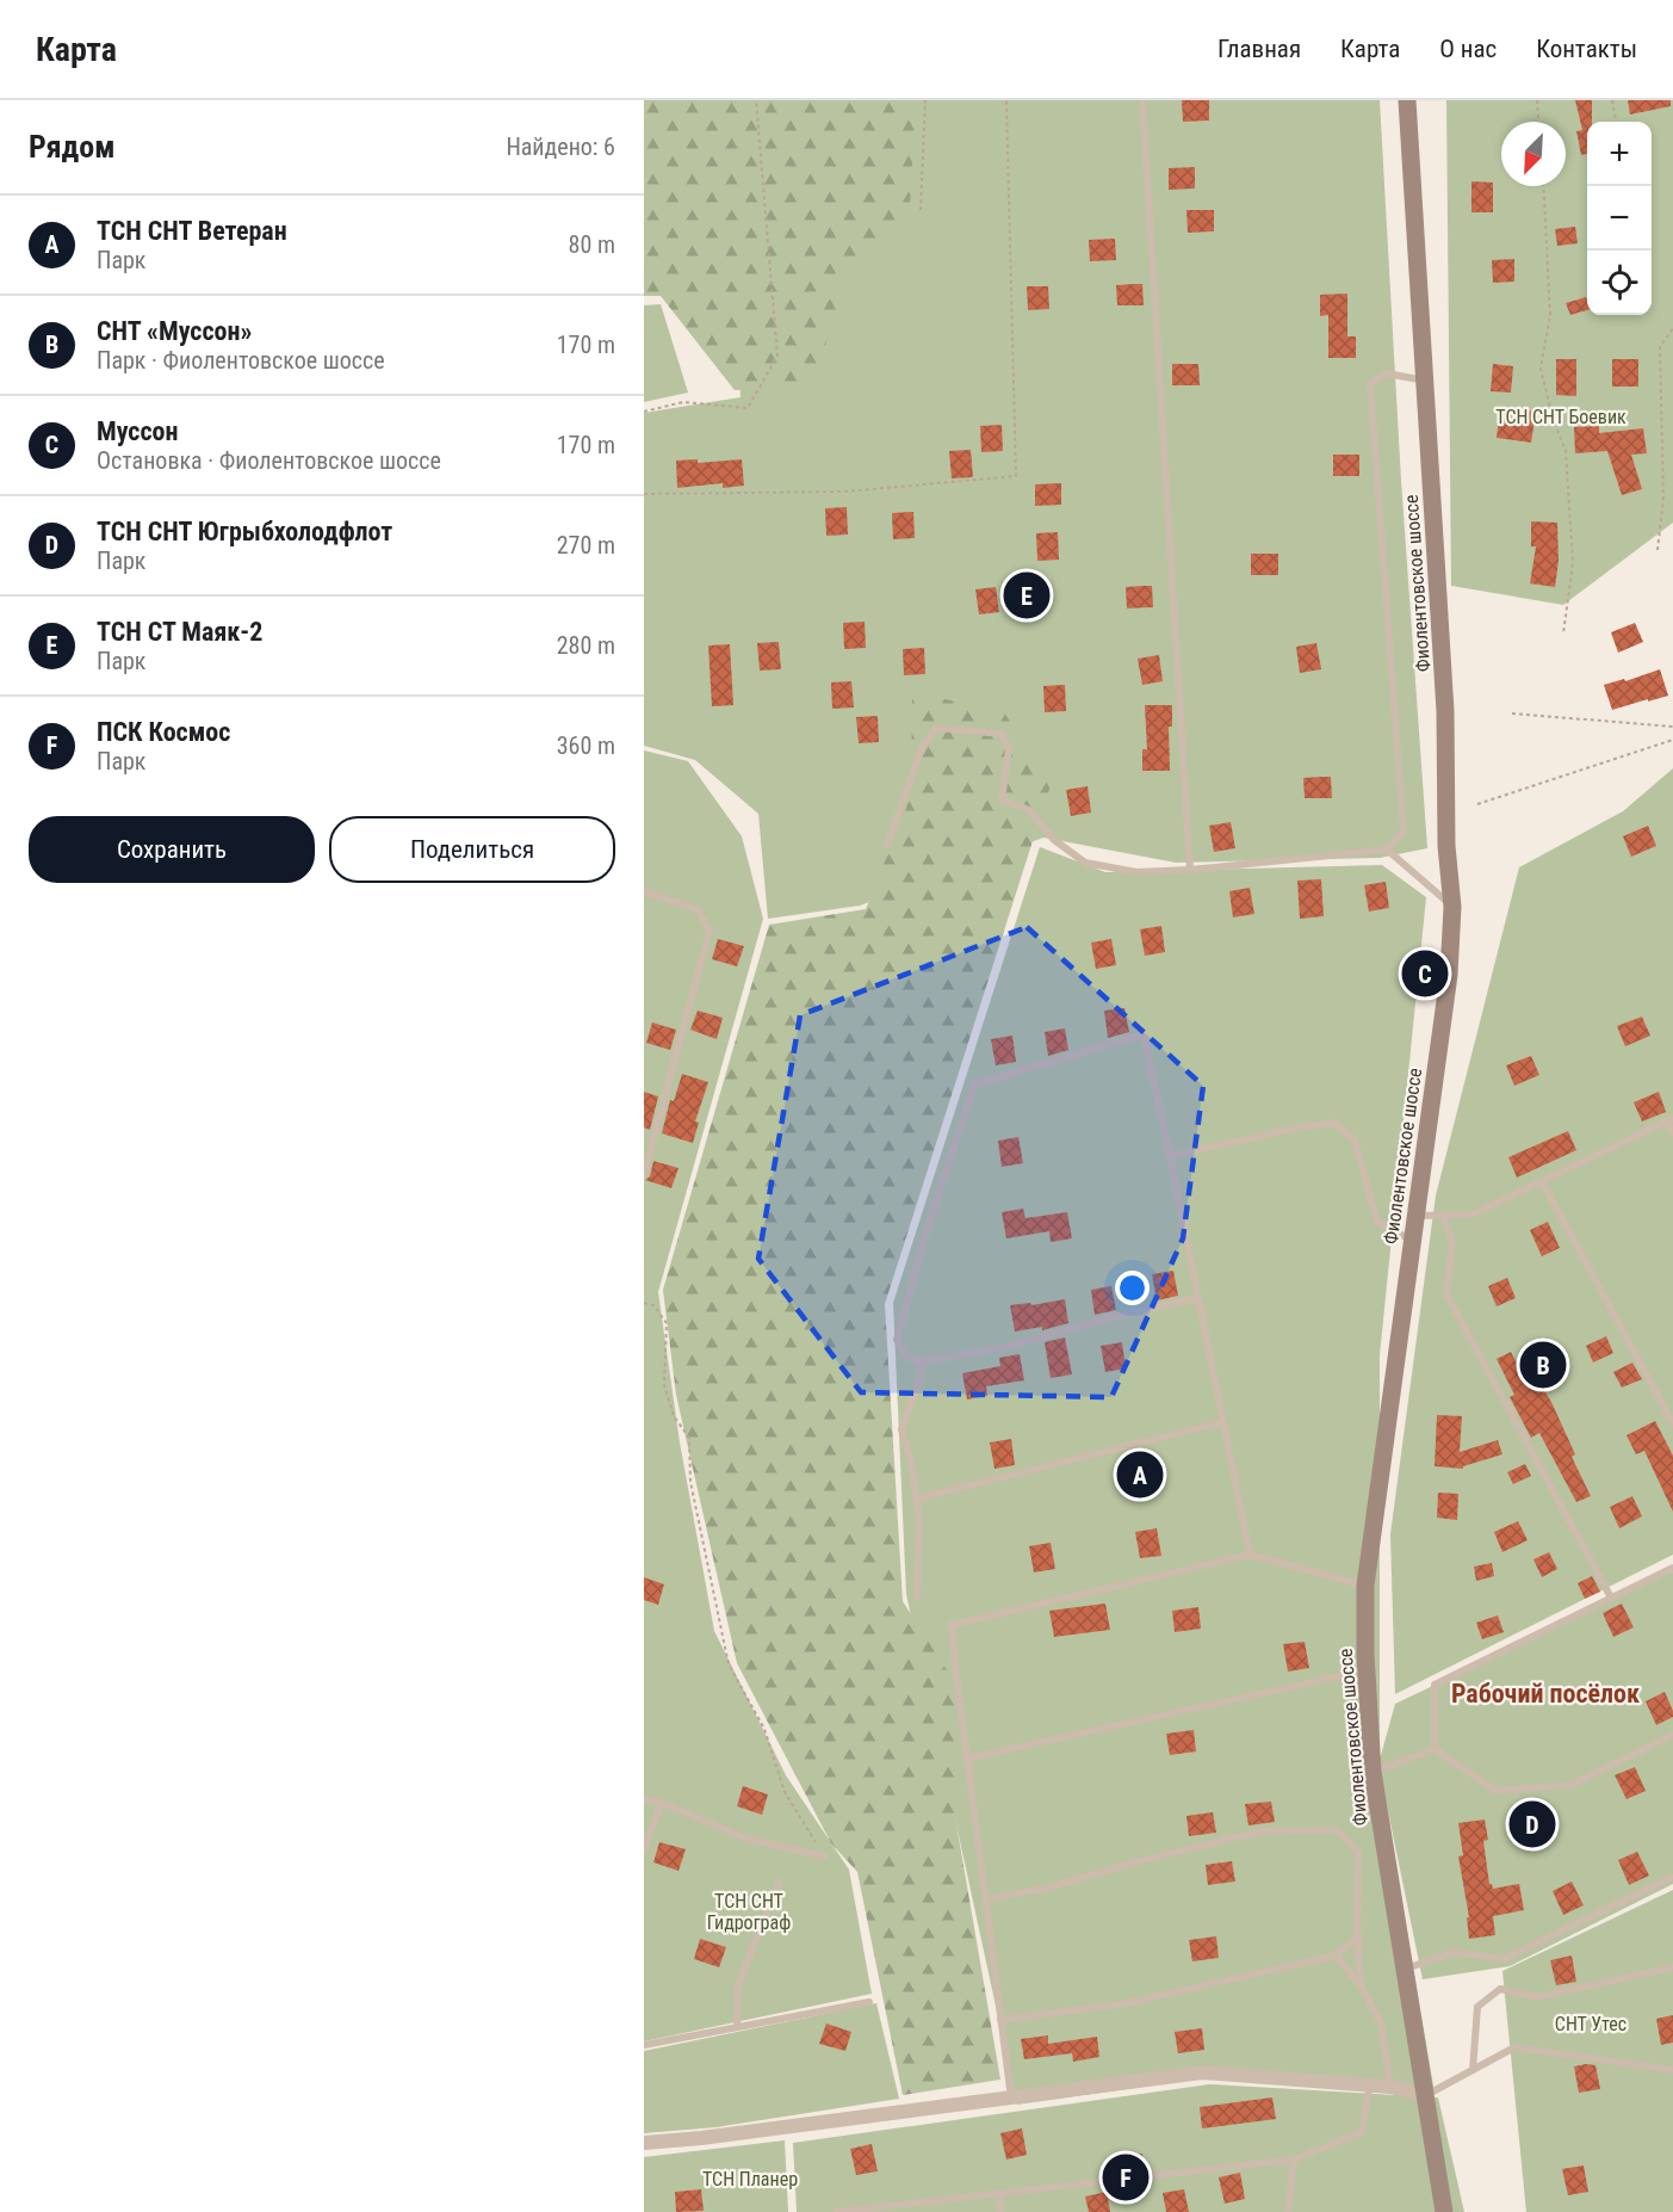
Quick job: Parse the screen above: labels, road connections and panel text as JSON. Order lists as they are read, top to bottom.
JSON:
{
  "streets": {
    "main road": ["Фиолентовское шоссе"]
  },
  "districts": ["Рабочий посёлок"],
  "parks": [
    "ТСН СНТ Боевик",
    "ТСН СНТ Гидрограф",
    "СНТ Утес",
    "ТСН Планер"
  ],
  "north": "bottom left",
  "page": {
    "header": "Карта",
    "nav": [
      "Главная",
      "Карта",
      "О нас",
      "Контакты"
    ],
    "heading": ["Рядом", "Найдено: 6"],
    "map_buttons": ["+", "−"],
    "list": [
      {
        "mark": "A",
        "name": "ТСН СНТ Ветеран",
        "note": "Парк",
        "value": "80 m"
      },
      {
        "mark": "B",
        "name": "СНТ «Муссон»",
        "note": "Парк · Фиолентовское шоссе",
        "value": "170 m"
      },
      {
        "mark": "C",
        "name": "Муссон",
        "note": "Остановка · Фиолентовское шоссе",
        "value": "170 m"
      },
      {
        "mark": "D",
        "name": "ТСН СНТ Югрыбхолодфлот",
        "note": "Парк",
        "value": "270 m"
      },
      {
        "mark": "E",
        "name": "ТСН СТ Маяк-2",
        "note": "Парк",
        "value": "280 m"
      },
      {
        "mark": "F",
        "name": "ПСК Космос",
        "note": "Парк",
        "value": "360 m"
      }
    ],
    "pins": [
      "E",
      "C",
      "B",
      "A",
      "D",
      "F"
    ],
    "buttons": ["Сохранить", "Поделиться"]
  }
}
